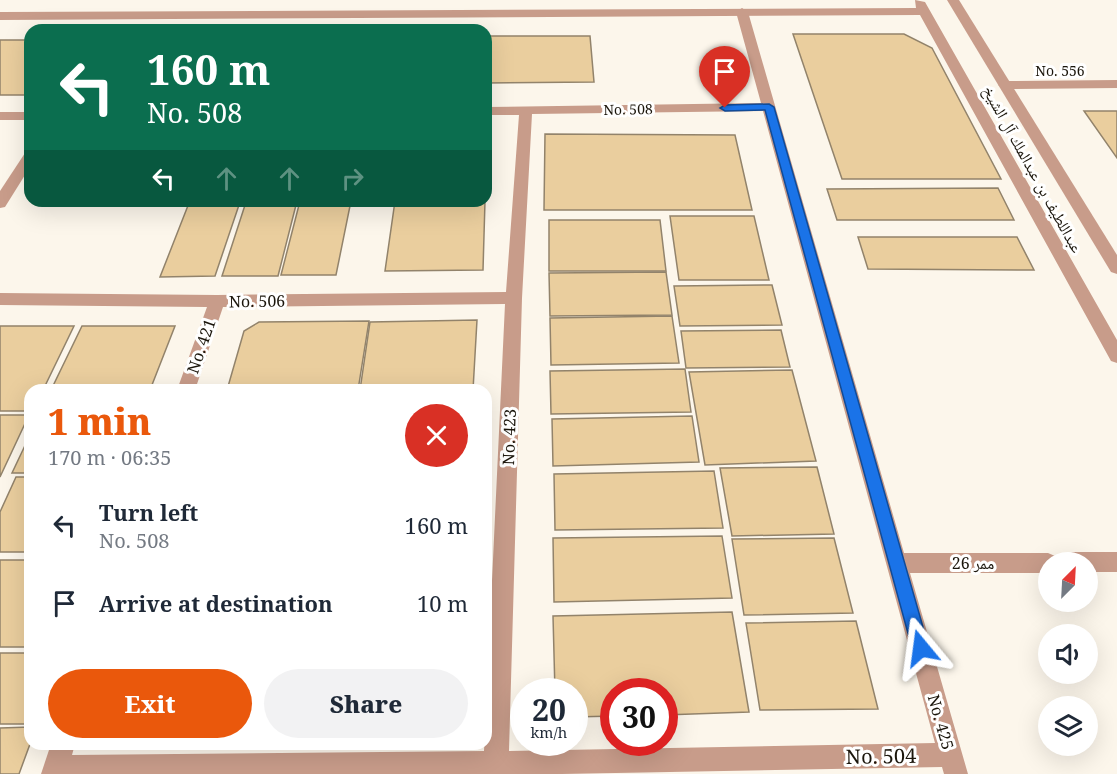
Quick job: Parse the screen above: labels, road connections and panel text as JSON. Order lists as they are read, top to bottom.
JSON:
{
  "streets": {
    "street": [
      "No. 556",
      "No. 508",
      "عبداللطيف بن عبدالملك آل الشيخ",
      "No. 506",
      "No. 421",
      "No. 423",
      "ممر 26",
      "No. 425",
      "No. 504"
    ]
  },
  "crossings": [
    ["No. 556", "عبداللطيف بن عبدالملك آل الشيخ"],
    ["No. 508", "No. 423"],
    ["No. 508", "No. 425"],
    ["No. 506", "No. 421"],
    ["No. 506", "No. 423"],
    ["No. 423", "No. 504"],
    ["ممر 26", "No. 425"],
    ["No. 425", "No. 504"]
  ],
  "north": "top right",
  "page": {
    "turn": ["160 m", "No. 508"],
    "heading": ["1 min", "170 m · 06:35"],
    "list": [
      {
        "name": "Turn left",
        "note": "No. 508",
        "value": "160 m"
      },
      {
        "name": "Arrive at destination",
        "value": "10 m"
      }
    ],
    "buttons": ["Exit", "Share"],
    "speed": "20 km/h",
    "limit": "30"
  }
}
